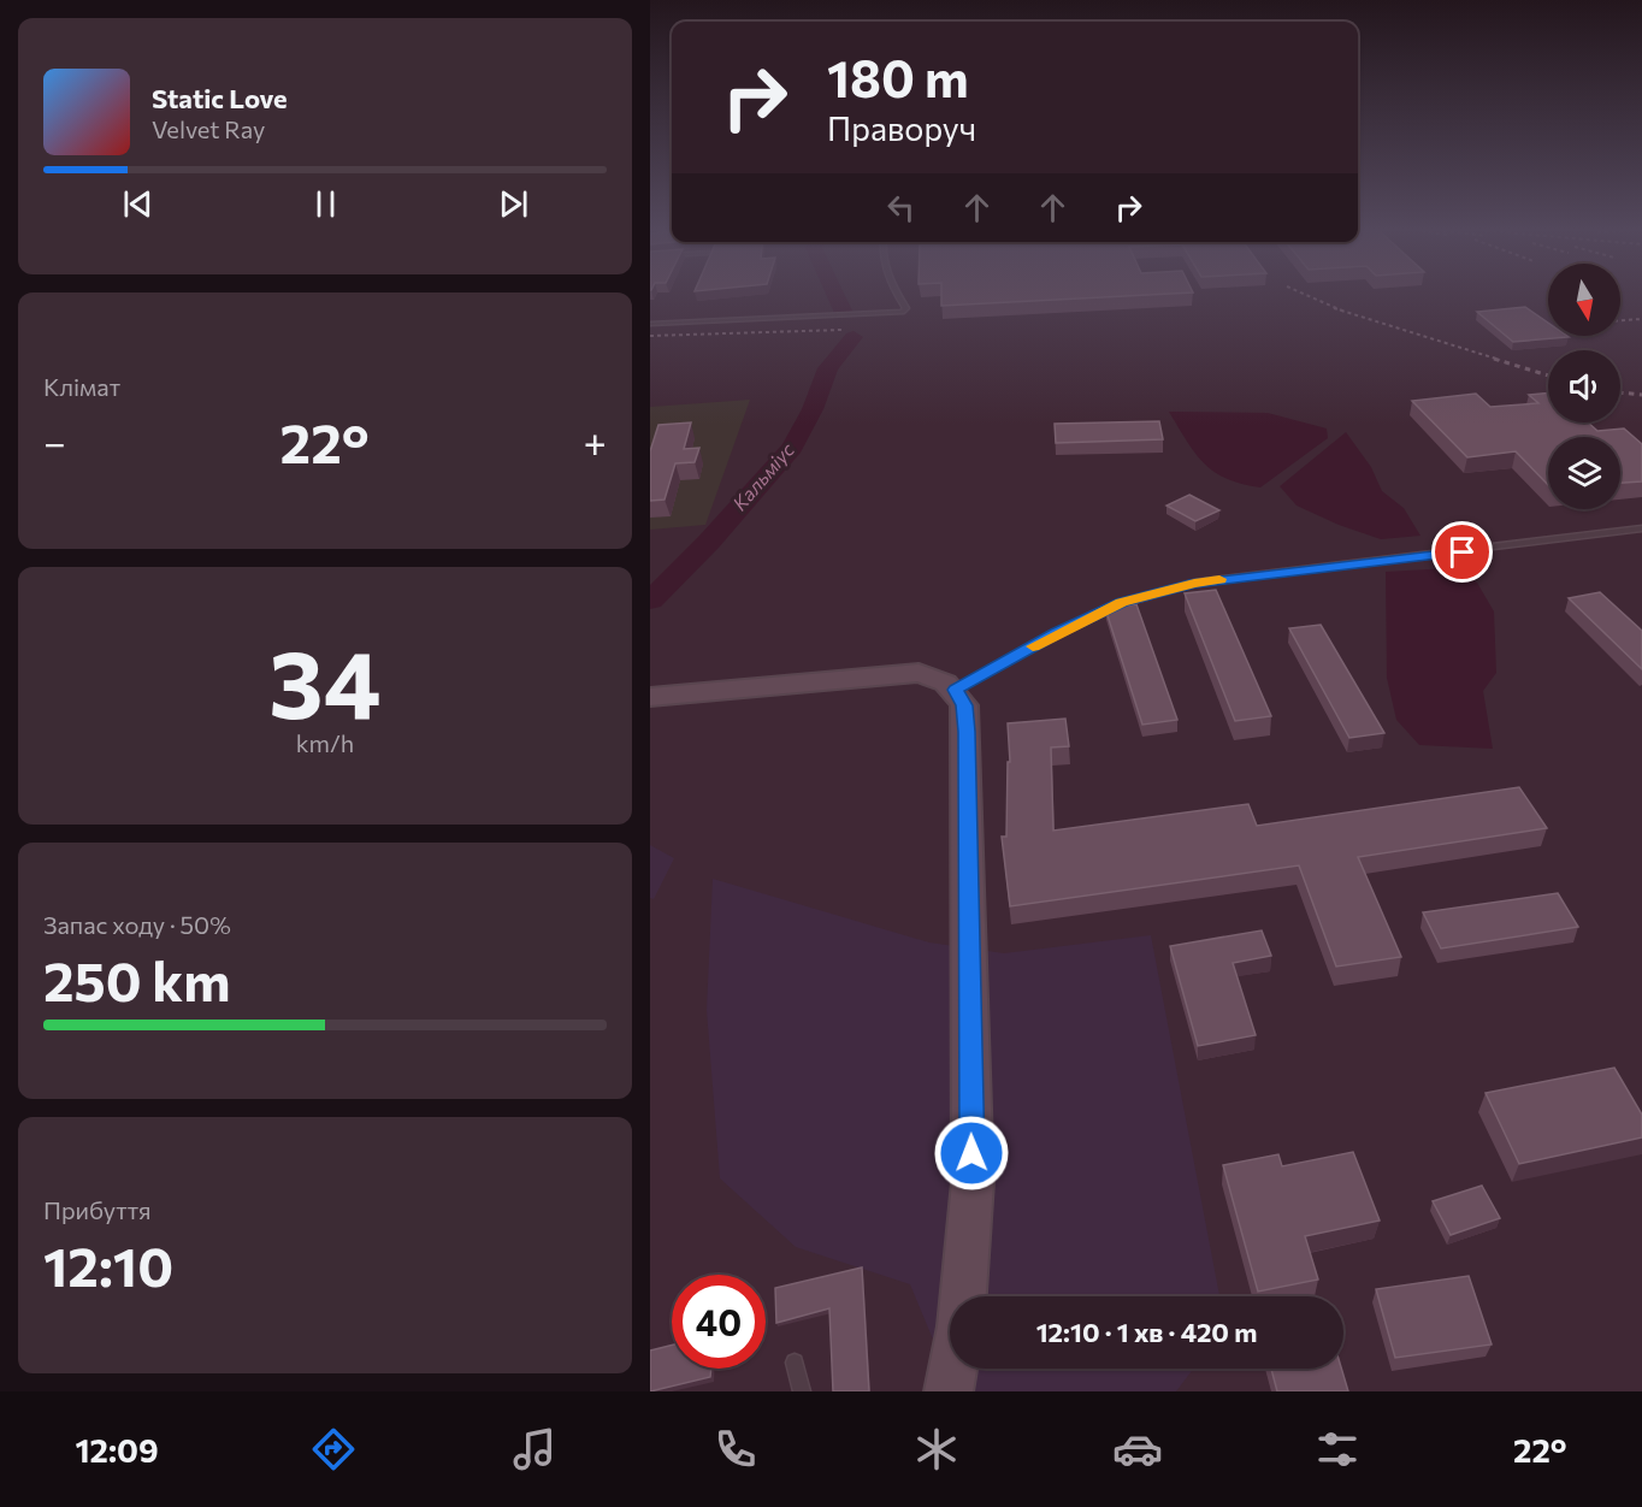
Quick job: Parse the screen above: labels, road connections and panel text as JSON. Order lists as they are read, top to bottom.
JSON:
{
  "water": ["Кальміус"],
  "north": "bottom",
  "page": {
    "turn": ["180 m", "Праворуч"],
    "song": ["Static Love", "Velvet Ray"],
    "tile": [
      "Клімат",
      ["34", "km/h"],
      ["Запас ходу · 50%", "250 km"],
      ["Прибуття", "12:10"]
    ],
    "heat": ["−", "22°", "+"],
    "limit": "40",
    "trip": "12:10 · 1 хв · 420 m",
    "tabs": ["12:09", "22°"]
  }
}
